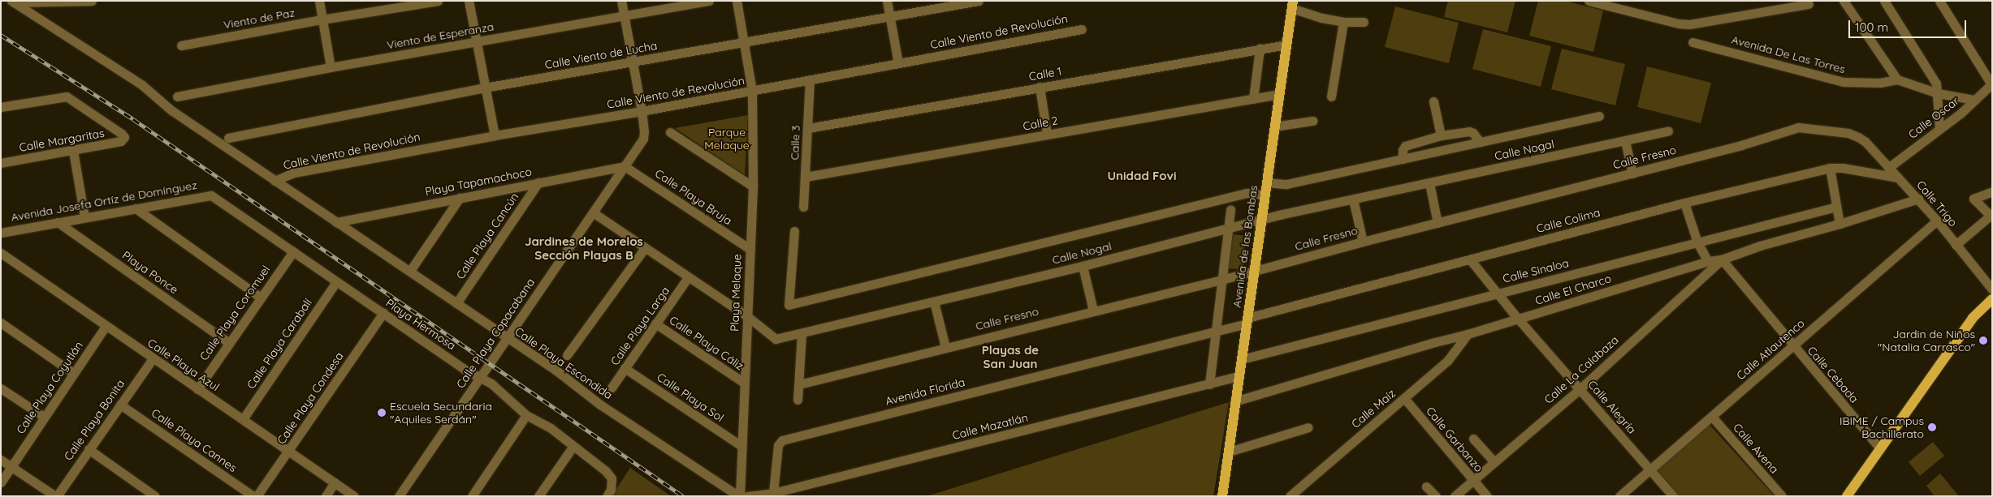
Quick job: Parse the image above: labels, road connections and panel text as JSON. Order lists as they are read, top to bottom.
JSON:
{
  "streets": {
    "main road": ["Avenida de las Bombas"],
    "street": [
      "Viento de Paz",
      "Calle Viento de Revolución",
      "Viento de Esperanza",
      "Avenida De Las Torres",
      "Calle Viento de Lucha",
      "Calle 1",
      "Calle Oscar",
      "Calle 2",
      "Calle Margaritas",
      "Calle 3",
      "Calle Nogal",
      "Calle Fresno",
      "Playa Tapamachoco",
      "Calle Playa Bruja",
      "Avenida Josefa Ortíz de Domínguez",
      "Calle Trigo",
      "Calle Colima",
      "Calle Playa Cancún",
      "Calle Sinaloa",
      "Playa Ponce",
      "Calle El Charco",
      "Playa Melaque",
      "Calle Playa Coromuel",
      "Playa Hermosa",
      "Calle Playa Larga",
      "Calle Playa Copacabana",
      "Calle Playa Cáliz",
      "Calle Playa Carabalí",
      "Calle Atlautenco",
      "Calle Playa Escondida",
      "Calle Playa Azul",
      "Calle La Calabaza",
      "Calle Cebada",
      "Calle Playa Coyutlán",
      "Avenida Florida",
      "Calle Playa Sol",
      "Calle Playa Condesa",
      "Calle Alegría",
      "Calle Maíz",
      "Calle Playa Bonita",
      "Calle Mazatlán",
      "Calle Garbanzo",
      "Calle Playa Cannes",
      "Calle Avena"
    ]
  },
  "crossings": [
    ["Calle Viento de Revolución", "Calle 3"],
    ["Calle Viento de Revolución", "Playa Melaque"],
    ["Calle Viento de Revolución", "Calle Playa Copacabana"],
    ["Calle Viento de Revolución", "Calle Playa Escondida"],
    ["Viento de Esperanza", "Calle Playa Copacabana"],
    ["Avenida De Las Torres", "Calle Oscar"],
    ["Calle Viento de Lucha", "Playa Melaque"],
    ["Calle Viento de Lucha", "Calle Playa Copacabana"],
    ["Calle 1", "Calle 3"],
    ["Calle 1", "Avenida de las Bombas"],
    ["Calle Oscar", "Calle Trigo"],
    ["Calle 2", "Calle 3"],
    ["Calle 2", "Avenida de las Bombas"],
    ["Calle Nogal", "Avenida de las Bombas"],
    ["Calle Nogal", "Playa Melaque"],
    ["Calle Nogal", "Calle Playa Larga"],
    ["Calle Nogal", "Calle Playa Copacabana"],
    ["Calle Fresno", "Calle Trigo"],
    ["Calle Fresno", "Avenida de las Bombas"],
    ["Playa Tapamachoco", "Calle Playa Bruja"],
    ["Playa Tapamachoco", "Calle Playa Cancún"],
    ["Playa Tapamachoco", "Calle Playa Copacabana"],
    ["Playa Tapamachoco", "Calle Playa Escondida"],
    ["Calle Playa Bruja", "Playa Melaque"],
    ["Calle Playa Bruja", "Calle Playa Copacabana"],
    ["Avenida Josefa Ortíz de Domínguez", "Playa Ponce"],
    ["Avenida Josefa Ortíz de Domínguez", "Playa Hermosa"],
    ["Calle Trigo", "Calle Colima"],
    ["Calle Trigo", "Calle El Charco"],
    ["Calle Trigo", "Calle Atlautenco"],
    ["Calle Colima", "Avenida de las Bombas"],
    ["Calle Colima", "Avenida Florida"],
    ["Calle Colima", "Calle Alegría"],
    ["Calle Playa Cancún", "Calle Playa Escondida"],
    ["Avenida de las Bombas", "Calle Sinaloa"],
    ["Avenida de las Bombas", "Calle El Charco"],
    ["Avenida de las Bombas", "Avenida Florida"],
    ["Avenida de las Bombas", "Calle Mazatlán"],
    ["Calle Sinaloa", "Calle Alegría"],
    ["Playa Ponce", "Calle Playa Coromuel"],
    ["Calle El Charco", "Calle La Calabaza"],
    ["Calle El Charco", "Calle Cebada"],
    ["Calle El Charco", "Calle Alegría"],
    ["Calle El Charco", "Calle Maíz"],
    ["Playa Melaque", "Calle Playa Cáliz"],
    ["Playa Melaque", "Calle Playa Escondida"],
    ["Playa Melaque", "Calle Playa Sol"],
    ["Calle Playa Coromuel", "Playa Hermosa"],
    ["Calle Playa Coromuel", "Calle Playa Azul"],
    ["Playa Hermosa", "Calle Playa Copacabana"],
    ["Playa Hermosa", "Calle Playa Carabalí"],
    ["Playa Hermosa", "Calle Playa Condesa"],
    ["Calle Playa Larga", "Calle Playa Cáliz"],
    ["Calle Playa Larga", "Calle Playa Sol"],
    ["Calle Playa Copacabana", "Calle Playa Escondida"],
    ["Calle Playa Carabalí", "Calle Playa Azul"],
    ["Calle Atlautenco", "Calle Cebada"],
    ["Calle Atlautenco", "Calle Alegría"],
    ["Calle Atlautenco", "Calle Avena"],
    ["Calle Playa Azul", "Calle Playa Coyutlán"],
    ["Calle Playa Azul", "Calle Playa Condesa"],
    ["Calle Playa Azul", "Calle Playa Bonita"],
    ["Calle La Calabaza", "Calle Cebada"],
    ["Calle La Calabaza", "Calle Alegría"],
    ["Calle La Calabaza", "Calle Garbanzo"],
    ["Avenida Florida", "Calle Mazatlán"],
    ["Calle Maíz", "Calle Garbanzo"],
    ["Calle Playa Bonita", "Calle Playa Cannes"]
  ],
  "districts": ["Unidad Fovi", "Jardines de Morelos Sección Playas B", "Playas de San Juan"],
  "parks": ["Parque Melaque"],
  "places": ["Jardin de Niños \"Natalia Carrasco\"", "Escuela Secundaria \"Aquiles Serdán\"", "IBIME / Campus Bachillerato"],
  "scale_bar": "100 m"
}
